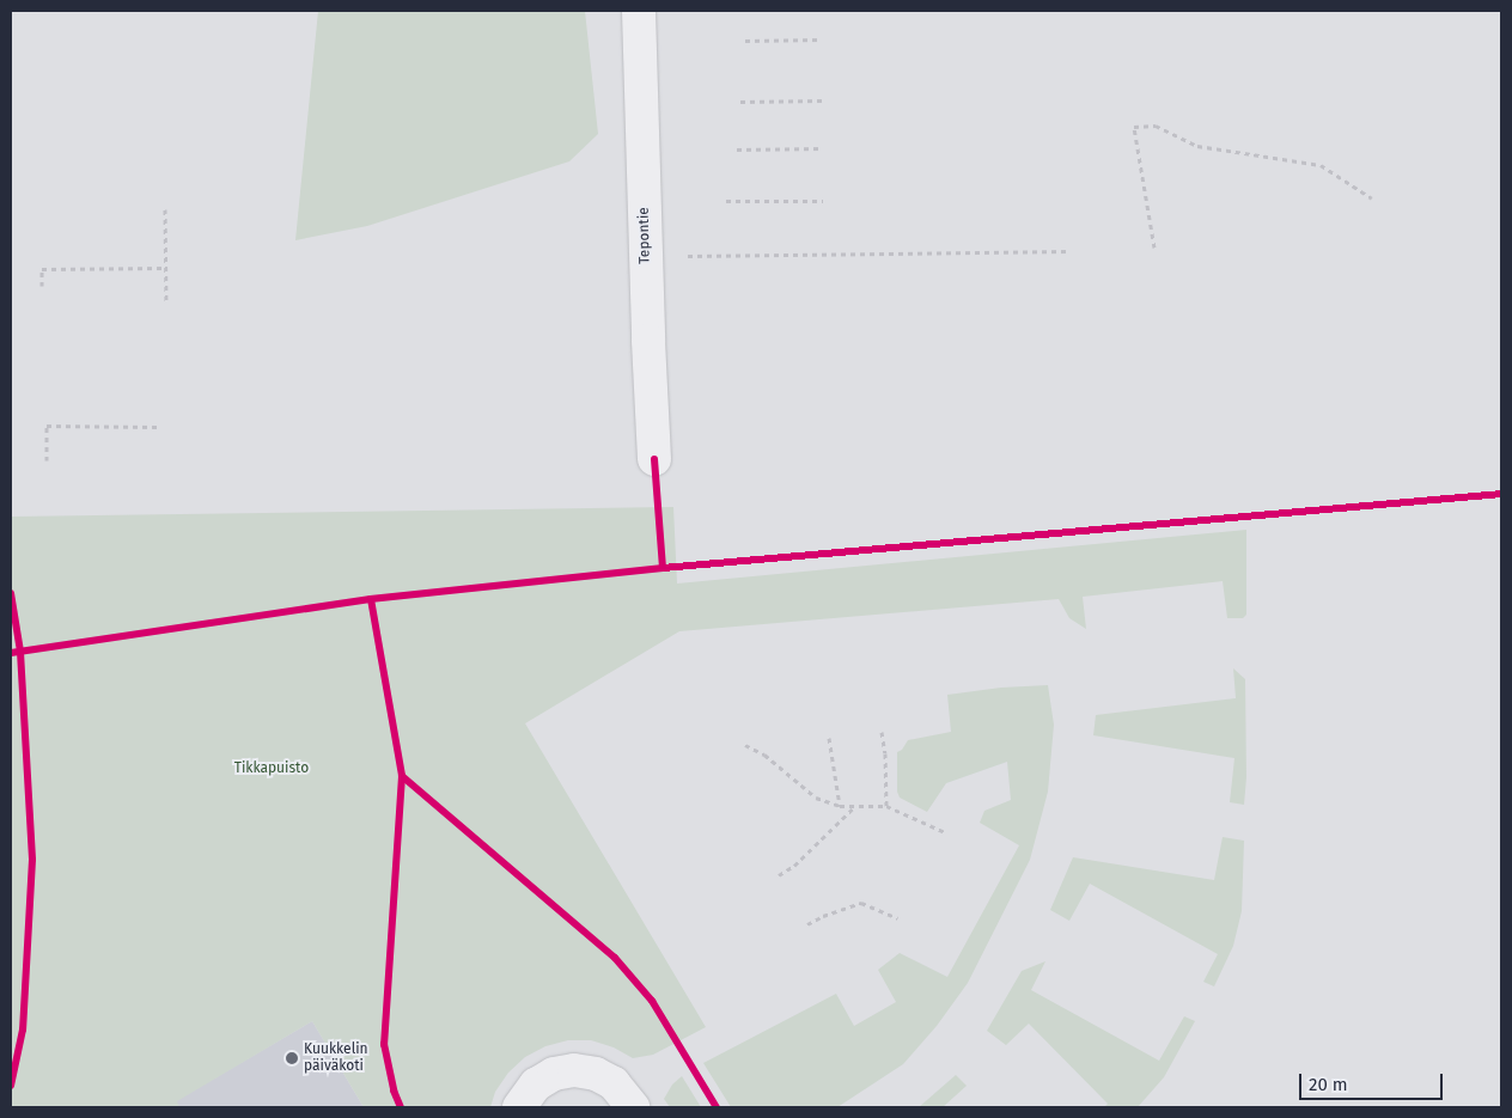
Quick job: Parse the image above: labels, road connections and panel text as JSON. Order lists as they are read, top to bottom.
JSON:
{
  "streets": {
    "street": ["Tepontie"]
  },
  "parks": ["Tikkapuisto"],
  "places": ["Kuukkelin päiväkoti"],
  "scale_bar": "20 m"
}
